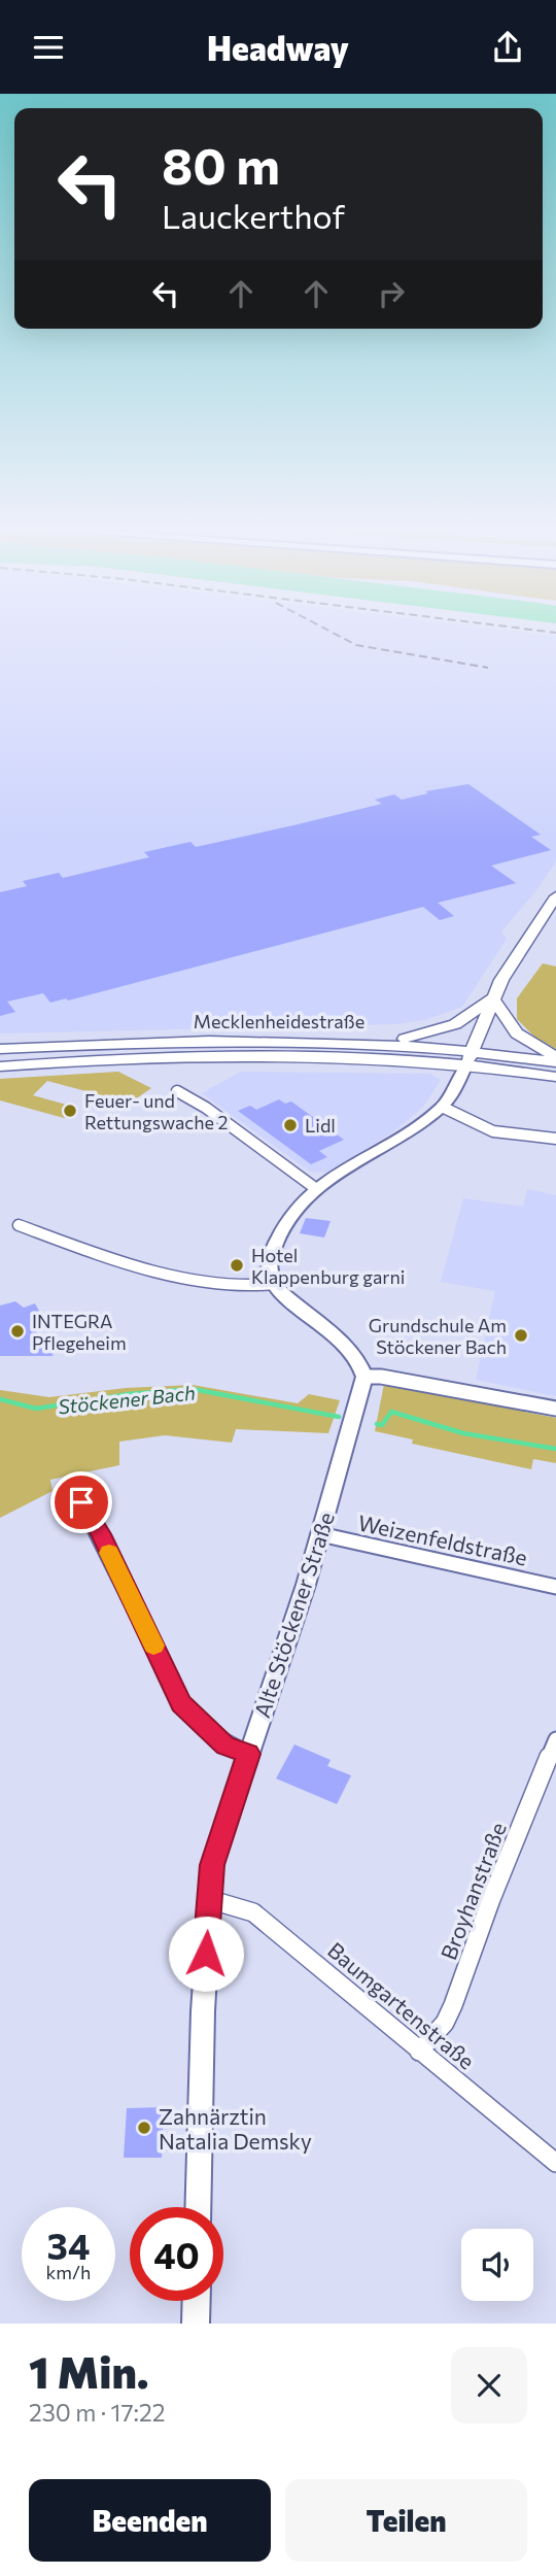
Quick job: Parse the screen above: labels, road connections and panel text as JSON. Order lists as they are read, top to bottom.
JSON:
{
  "streets": {
    "main road": ["Mecklenheidestraße"],
    "street": [
      "Weizenfeldstraße",
      "Alte Stöckener Straße",
      "Broyhanstraße",
      "Baumgartenstraße"
    ]
  },
  "crossings": [
    ["Weizenfeldstraße", "Alte Stöckener Straße"],
    ["Alte Stöckener Straße", "Baumgartenstraße"],
    ["Broyhanstraße", "Baumgartenstraße"]
  ],
  "water": ["Stöckener Bach"],
  "places": [
    "Feuer- und Rettungswache 2",
    "Lidl",
    "Hotel Klappenburg garni",
    "INTEGRA Pflegeheim",
    "Grundschule Am Stöckener Bach",
    "Zahnärztin Natalia Demsky"
  ],
  "page": {
    "header": "Headway",
    "turn": ["80 m", "Lauckerthof"],
    "speed": "34 km/h",
    "limit": "40",
    "heading": ["1 Min.", "230 m · 17:22"],
    "buttons": ["Beenden", "Teilen"]
  }
}
